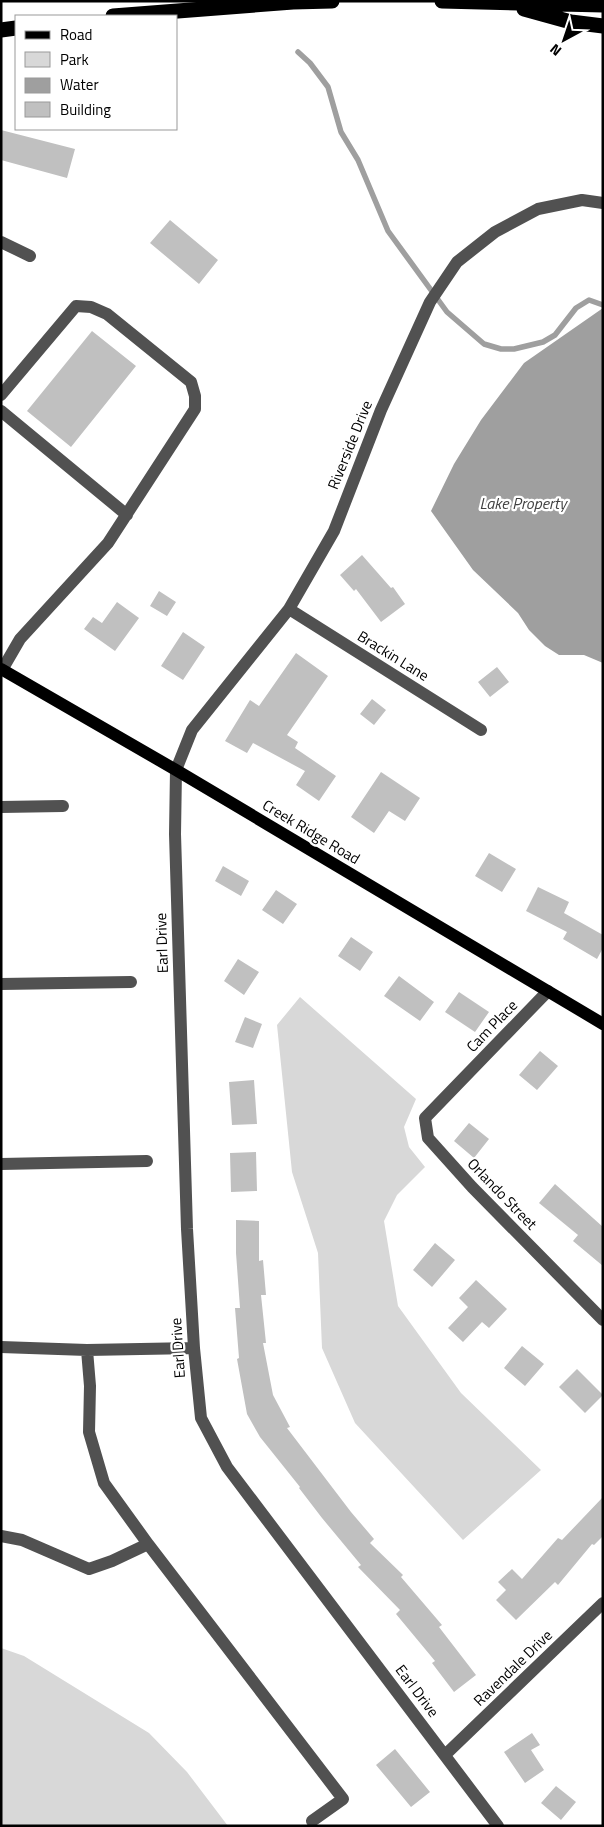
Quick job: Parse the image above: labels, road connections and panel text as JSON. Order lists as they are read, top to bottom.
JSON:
{
  "streets": {
    "main road": ["Creek Ridge Road"],
    "street": [
      "Riverside Drive",
      "Brackin Lane",
      "Earl Drive",
      "Cam Place",
      "Orlando Street",
      "Ravendale Drive"
    ]
  },
  "crossings": [
    ["Riverside Drive", "Brackin Lane"],
    ["Riverside Drive", "Creek Ridge Road"],
    ["Riverside Drive", "Earl Drive"],
    ["Creek Ridge Road", "Earl Drive"],
    ["Creek Ridge Road", "Cam Place"],
    ["Earl Drive", "Ravendale Drive"],
    ["Cam Place", "Orlando Street"]
  ],
  "water": ["Lake Property"],
  "legend": [
    "Road",
    "Park",
    "Water",
    "Building"
  ],
  "north": "bottom left"
}
